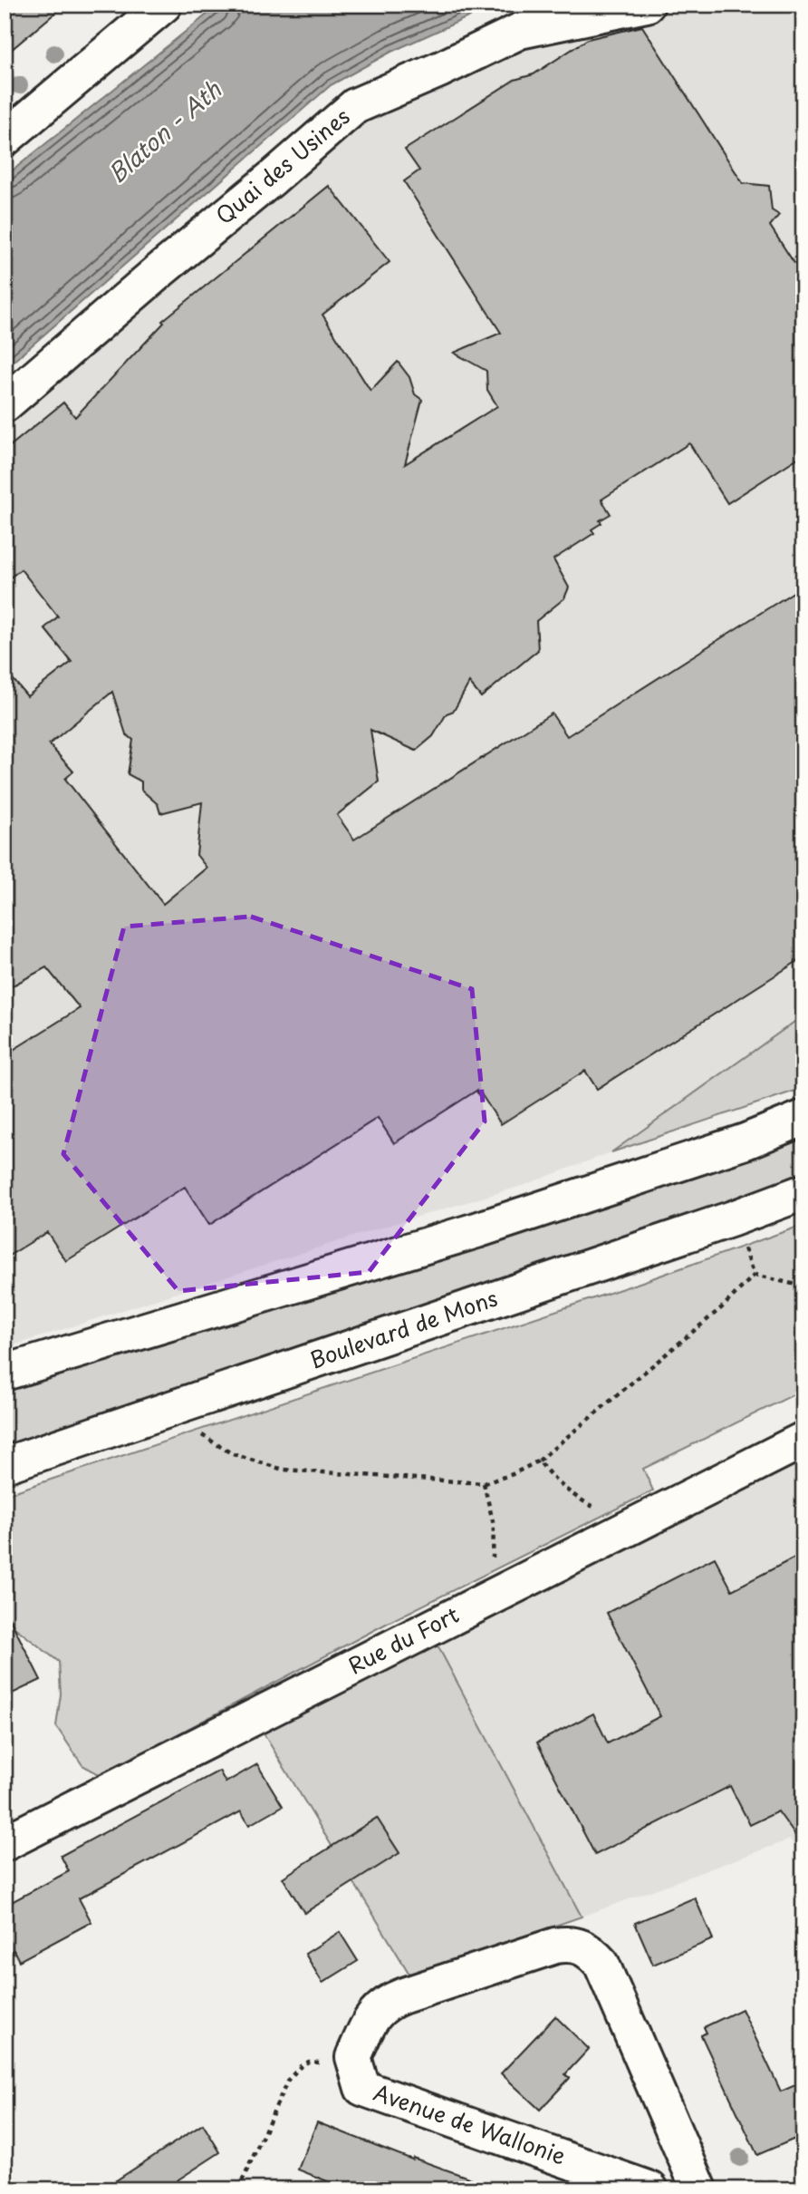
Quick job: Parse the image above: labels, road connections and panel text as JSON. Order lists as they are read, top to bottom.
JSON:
{
  "streets": {
    "street": [
      "Quai des Usines",
      "Boulevard de Mons",
      "Rue du Fort",
      "Avenue de Wallonie"
    ]
  },
  "water": ["Blaton - Ath"]
}
